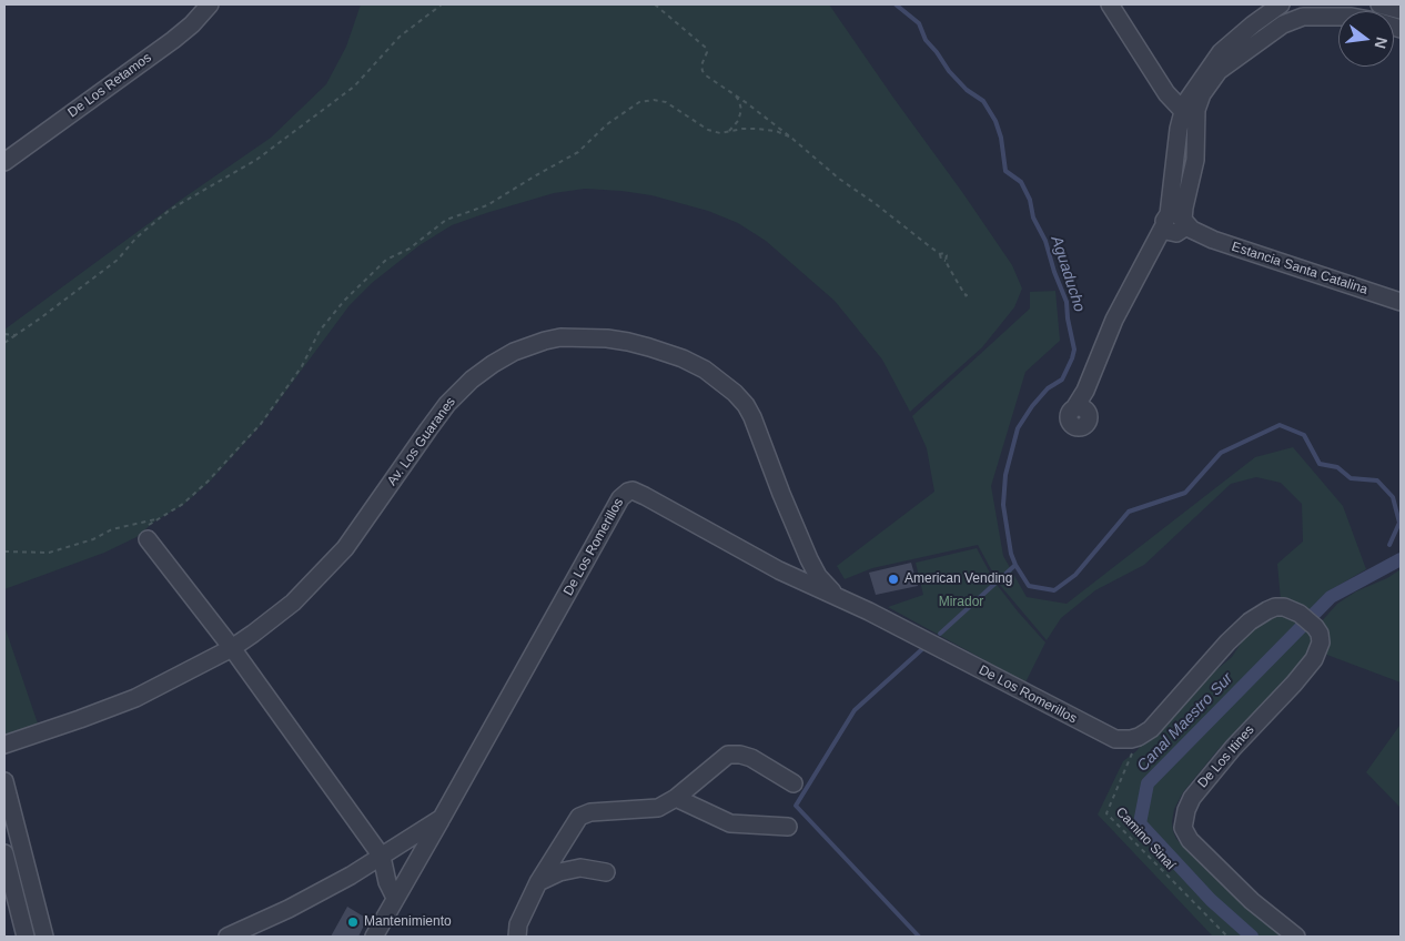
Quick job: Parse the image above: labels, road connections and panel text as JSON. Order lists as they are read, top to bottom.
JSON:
{
  "streets": {
    "street": [
      "De Los Retamos",
      "Estancia Santa Catalina",
      "Av. Los Guaranes",
      "De Los Romerillos",
      "De Los Itines"
    ],
    "path": ["Camino Sinaí"]
  },
  "crossings": [
    ["Av. Los Guaranes", "De Los Romerillos"],
    ["De Los Romerillos", "De Los Itines"],
    ["De Los Romerillos", "Camino Sinaí"],
    ["De Los Itines", "Camino Sinaí"]
  ],
  "water": ["Aguaducho", "Canal Maestro Sur"],
  "parks": ["Mirador"],
  "places": ["American Vending", "Mantenimiento"],
  "north": "right"
}
